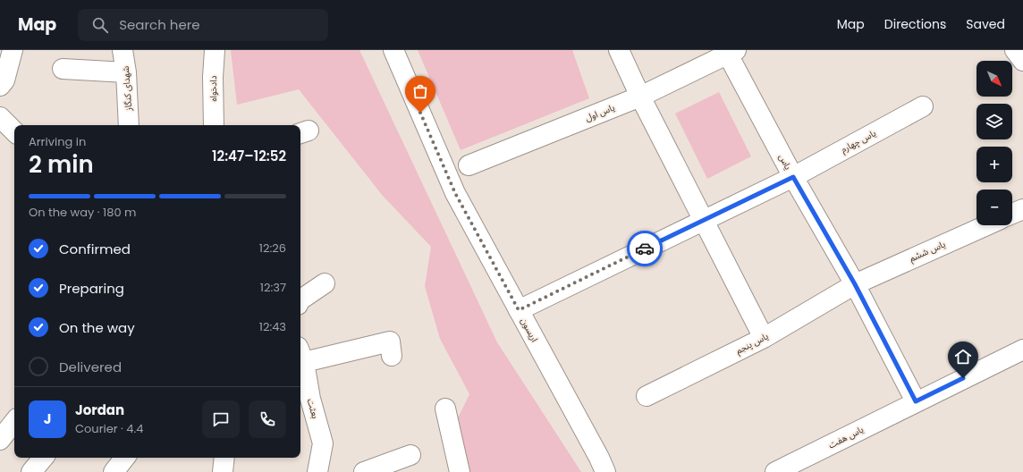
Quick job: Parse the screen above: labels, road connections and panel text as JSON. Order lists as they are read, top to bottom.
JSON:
{
  "streets": {
    "street": [
      "شهدای کنگاز",
      "دادخواه",
      "یاس اول",
      "یاس چهارم",
      "یاس",
      "یاس ششم",
      "اریسون",
      "یاس پنجم",
      "بعثت",
      "یاس هفت"
    ]
  },
  "crossings": [
    ["یاس اول", "یاس"],
    ["یاس چهارم", "یاس"],
    ["یاس چهارم", "اریسون"],
    ["یاس", "یاس ششم"],
    ["یاس", "یاس پنجم"],
    ["یاس", "یاس هفت"],
    ["یاس ششم", "یاس پنجم"]
  ],
  "north": "bottom right",
  "page": {
    "header": "Map",
    "search": "Search here",
    "nav": ["Map", "Directions", "Saved"],
    "map_buttons": ["+", "−"],
    "heading": ["2 min", "Arriving in", "12:47–12:52"],
    "panel": ["Jordan", "Courier · 4.4"],
    "bar": "On the way · 180 m",
    "list": [
      ["Confirmed", "12:26"],
      ["Preparing", "12:37"],
      ["On the way", "12:43"],
      "Delivered"
    ],
    "round": "J"
  }
}
